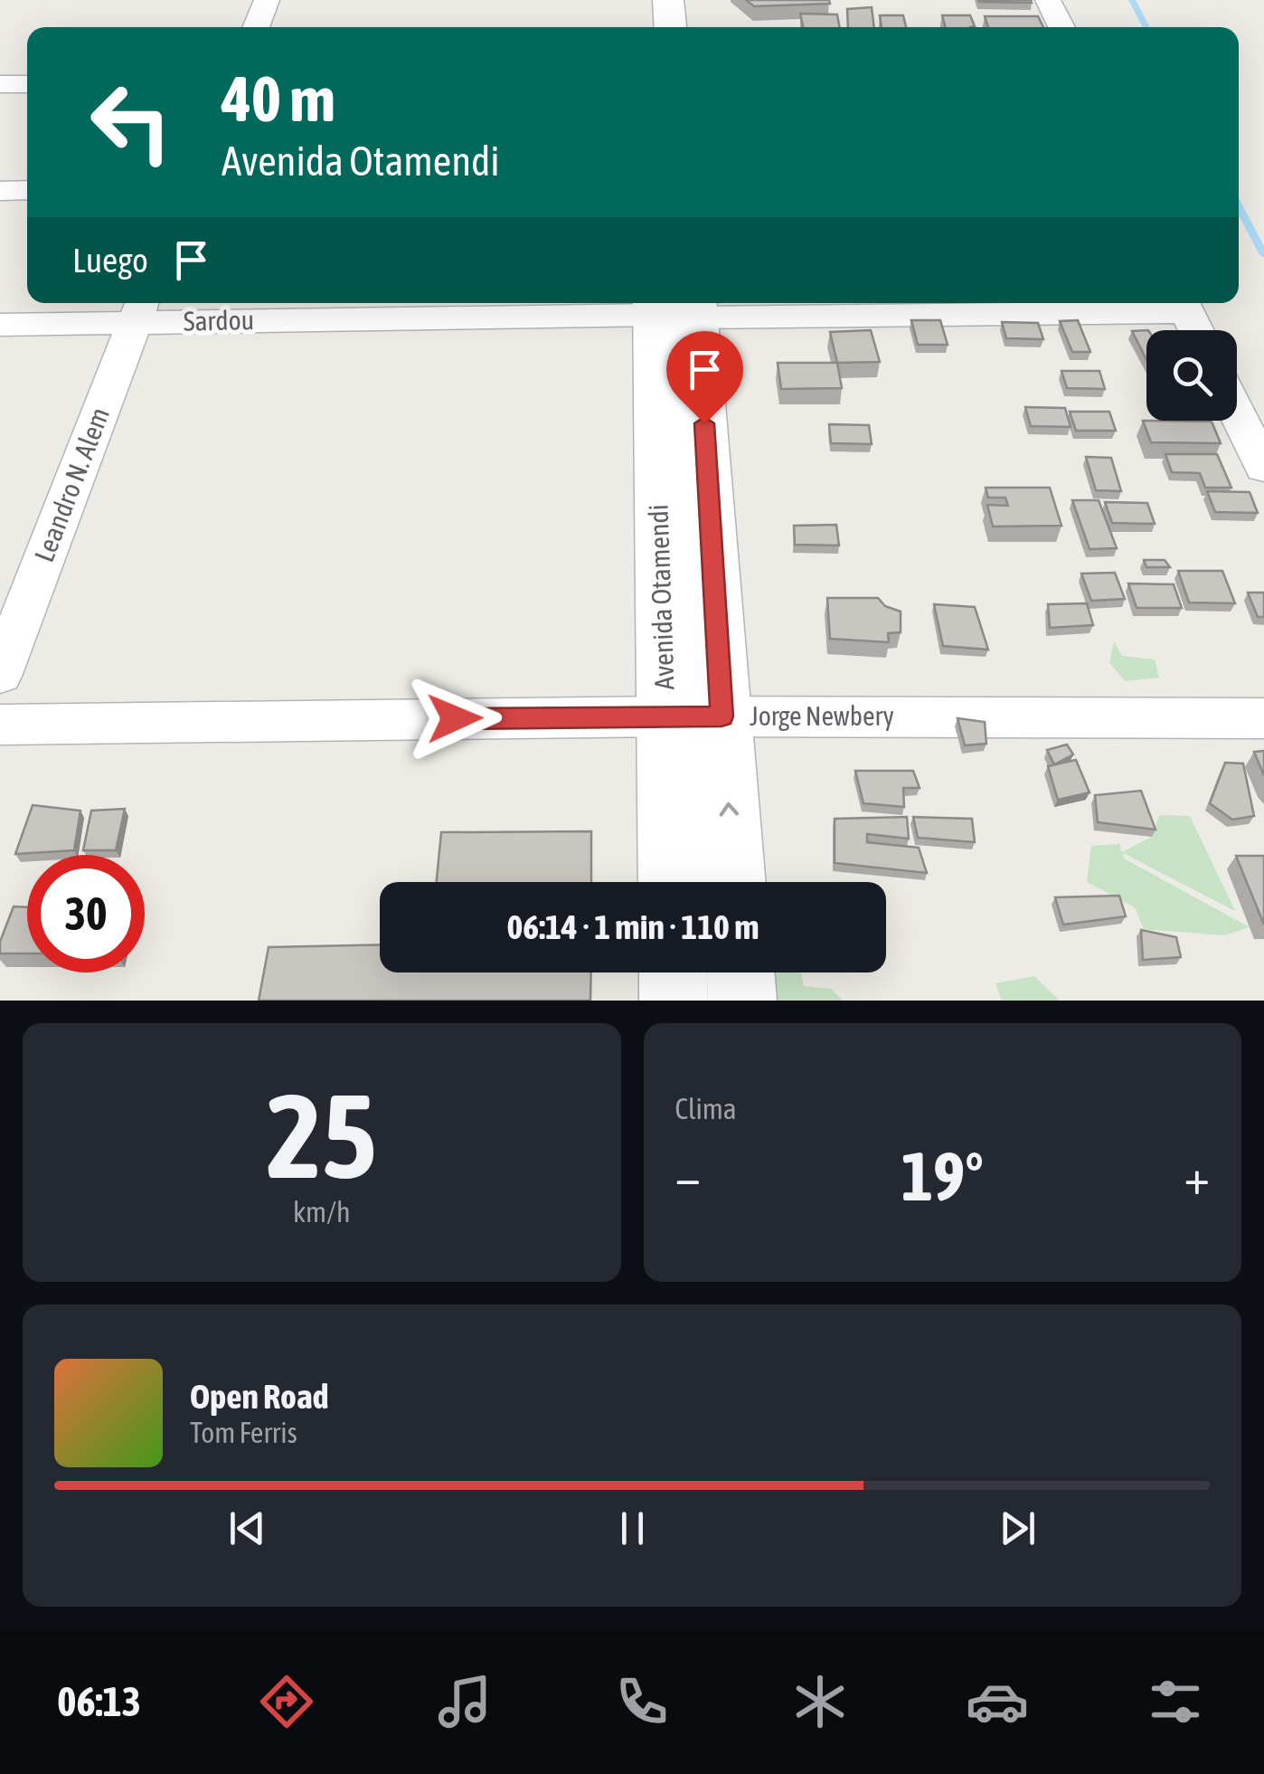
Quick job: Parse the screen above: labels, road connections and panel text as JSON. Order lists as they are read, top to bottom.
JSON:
{
  "streets": {
    "main road": ["Avenida Otamendi"],
    "street": ["Sardou", "Leandro N. Alem", "Jorge Newbery"]
  },
  "crossings": [
    ["Sardou", "Leandro N. Alem"],
    ["Sardou", "Avenida Otamendi"],
    ["Avenida Otamendi", "Jorge Newbery"]
  ],
  "page": {
    "turn": ["40 m", "Avenida Otamendi"],
    "then": "Luego",
    "limit": "30",
    "trip": "06:14 · 1 min · 110 m",
    "tile": [
      ["25", "km/h"],
      "Clima"
    ],
    "heat": ["−", "19°", "+"],
    "song": ["Open Road", "Tom Ferris"],
    "tabs": "06:13"
  }
}
